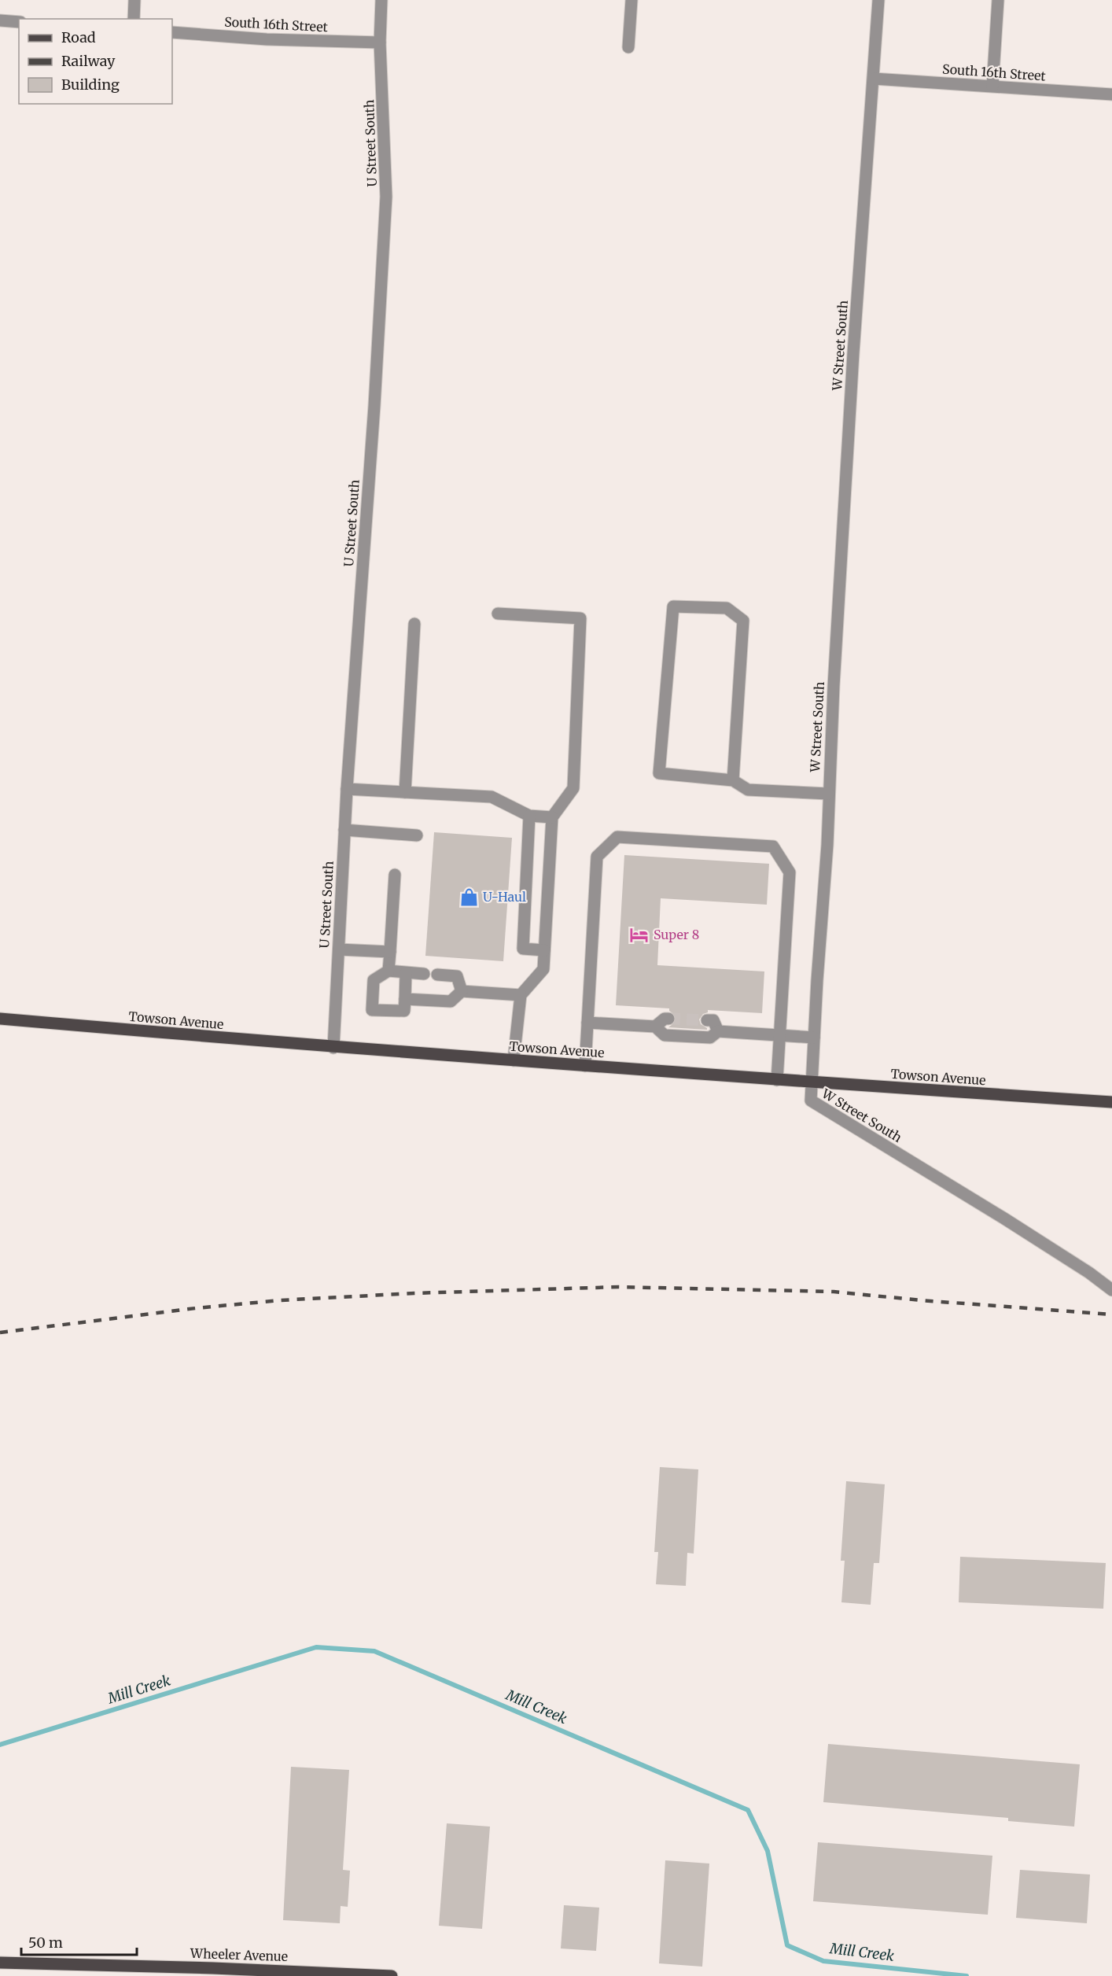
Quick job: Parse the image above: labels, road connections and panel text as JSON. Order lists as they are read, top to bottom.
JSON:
{
  "streets": {
    "main road": ["Towson Avenue", "Wheeler Avenue"],
    "street": ["South 16th Street", "U Street South", "W Street South"]
  },
  "crossings": [
    ["South 16th Street", "U Street South"],
    ["South 16th Street", "W Street South"],
    ["U Street South", "Towson Avenue"],
    ["W Street South", "Towson Avenue"]
  ],
  "water": ["Mill Creek"],
  "places": {
    "shop": ["U-Haul"],
    "hotel": ["Super 8"]
  },
  "legend": ["Road", "Railway", "Building"],
  "scale_bar": "50 m"
}
